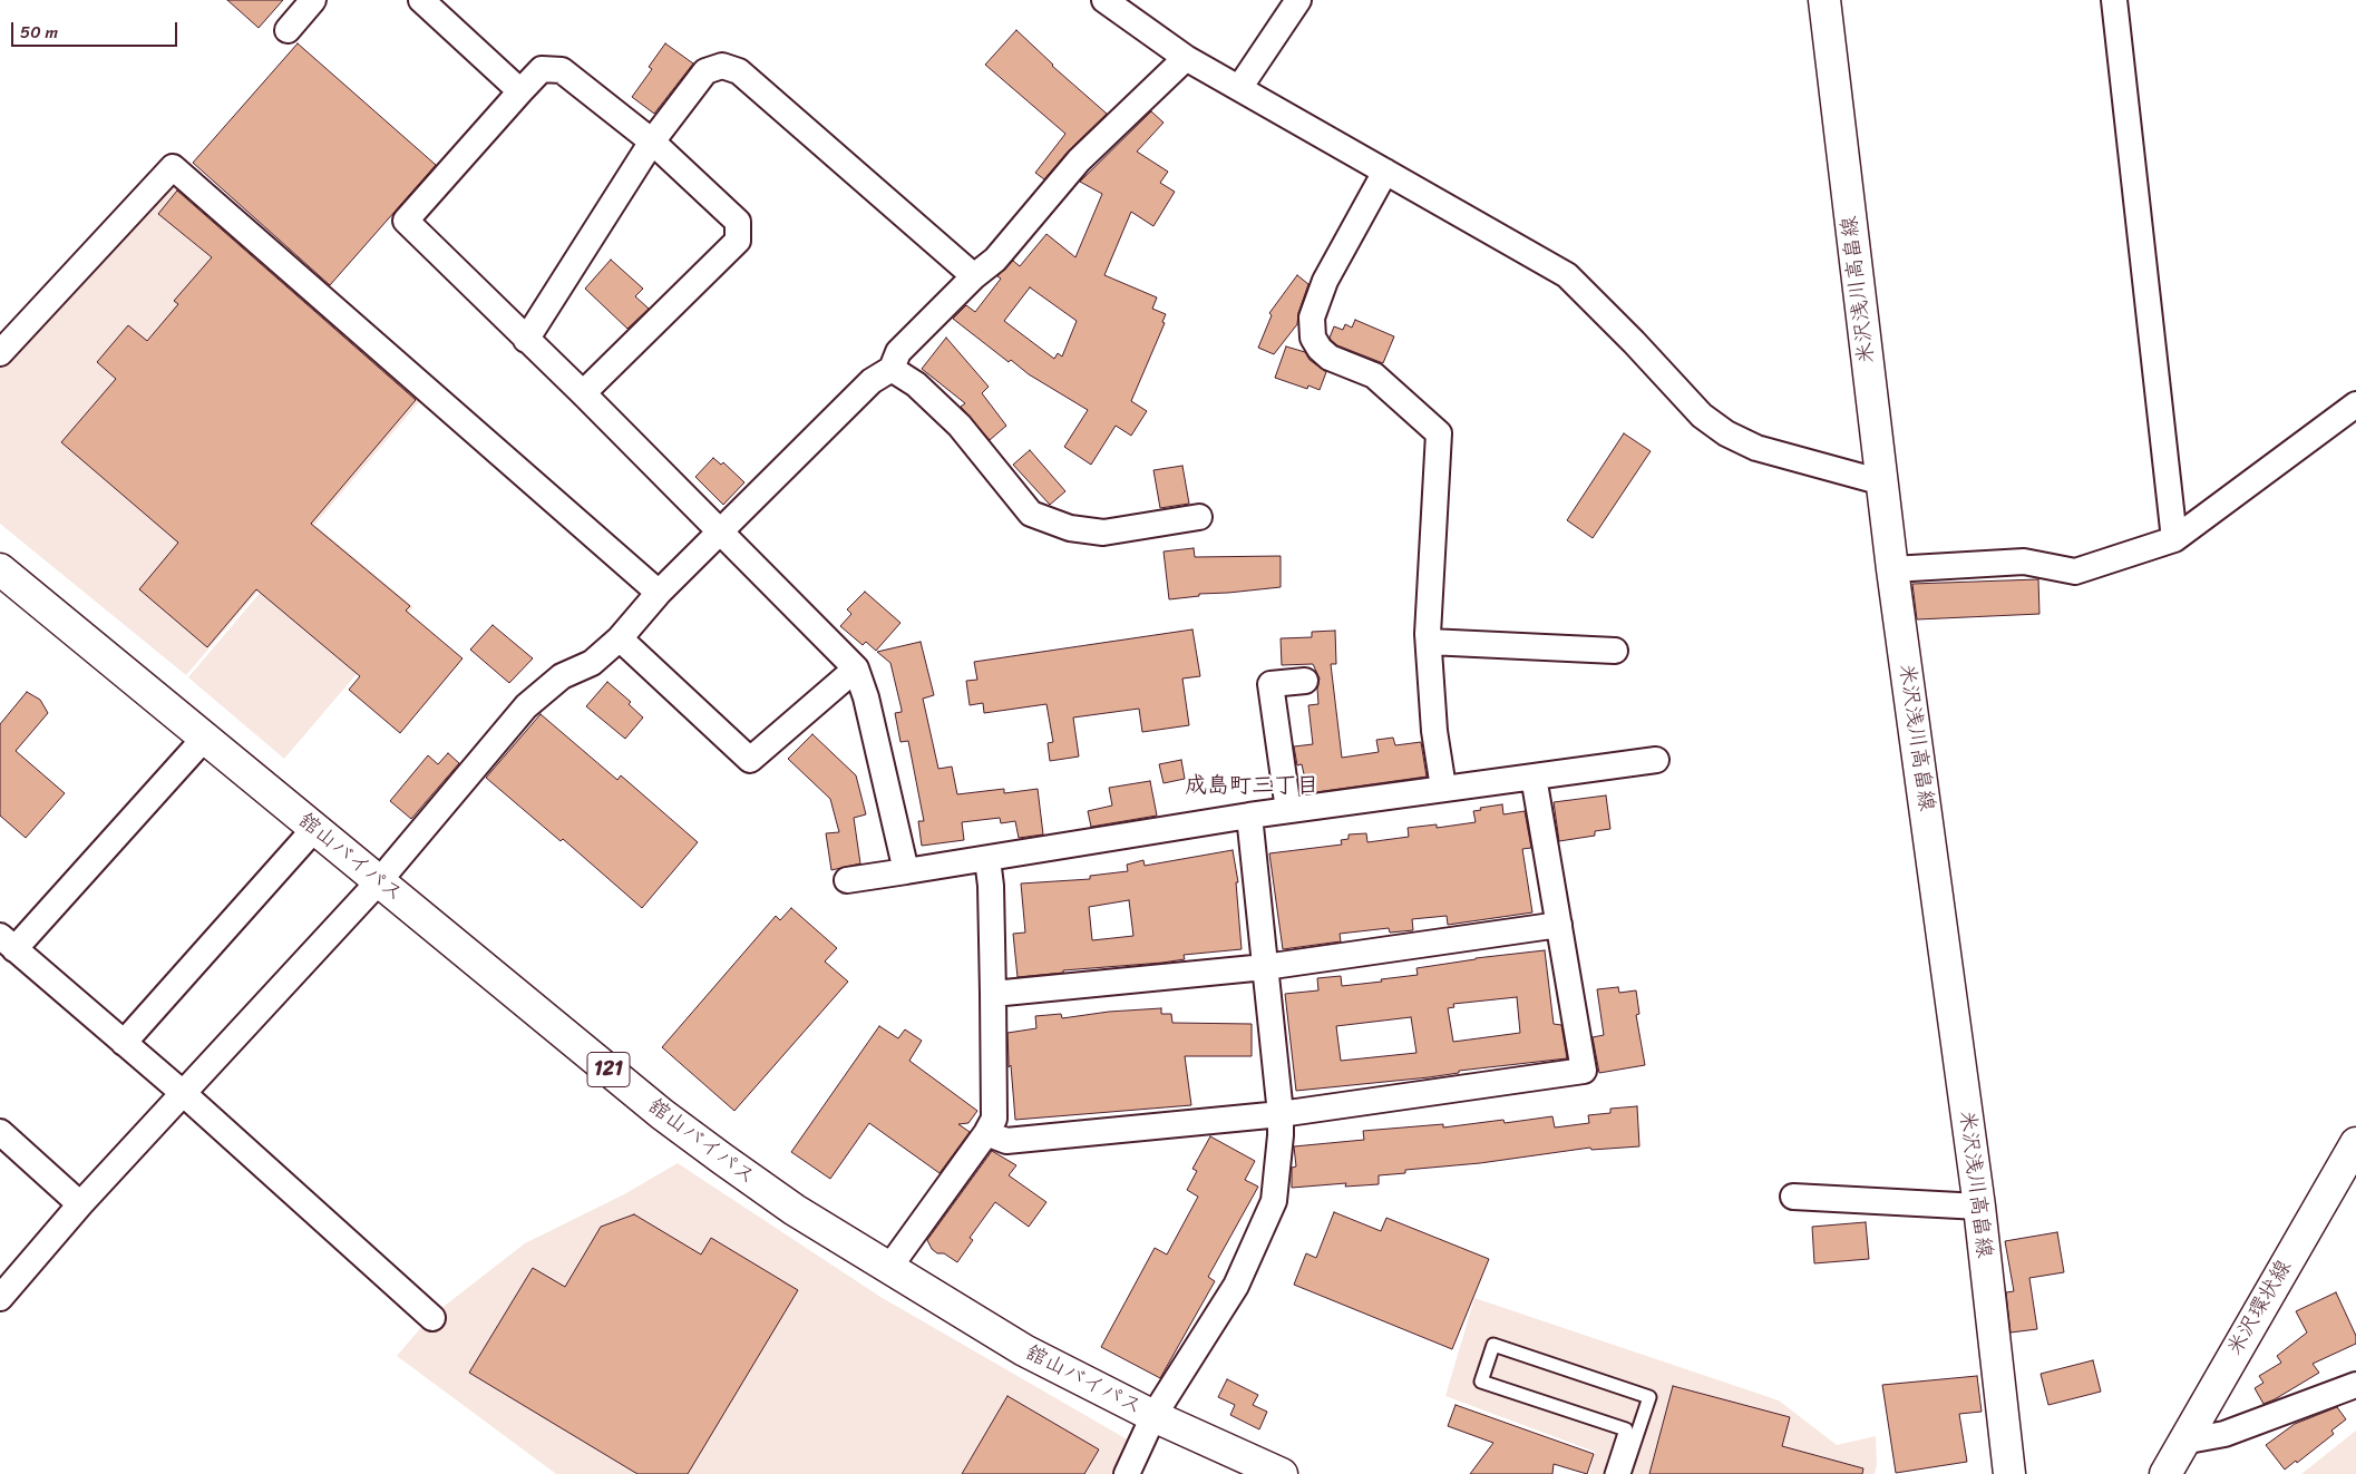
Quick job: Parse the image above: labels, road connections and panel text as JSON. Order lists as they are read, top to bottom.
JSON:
{
  "streets": {
    "main road": [
      "米沢浅川高畠線",
      "舘山バイパス",
      "121",
      "米沢環状線"
    ]
  },
  "districts": ["成島町三丁目"],
  "scale_bar": "50 m"
}
